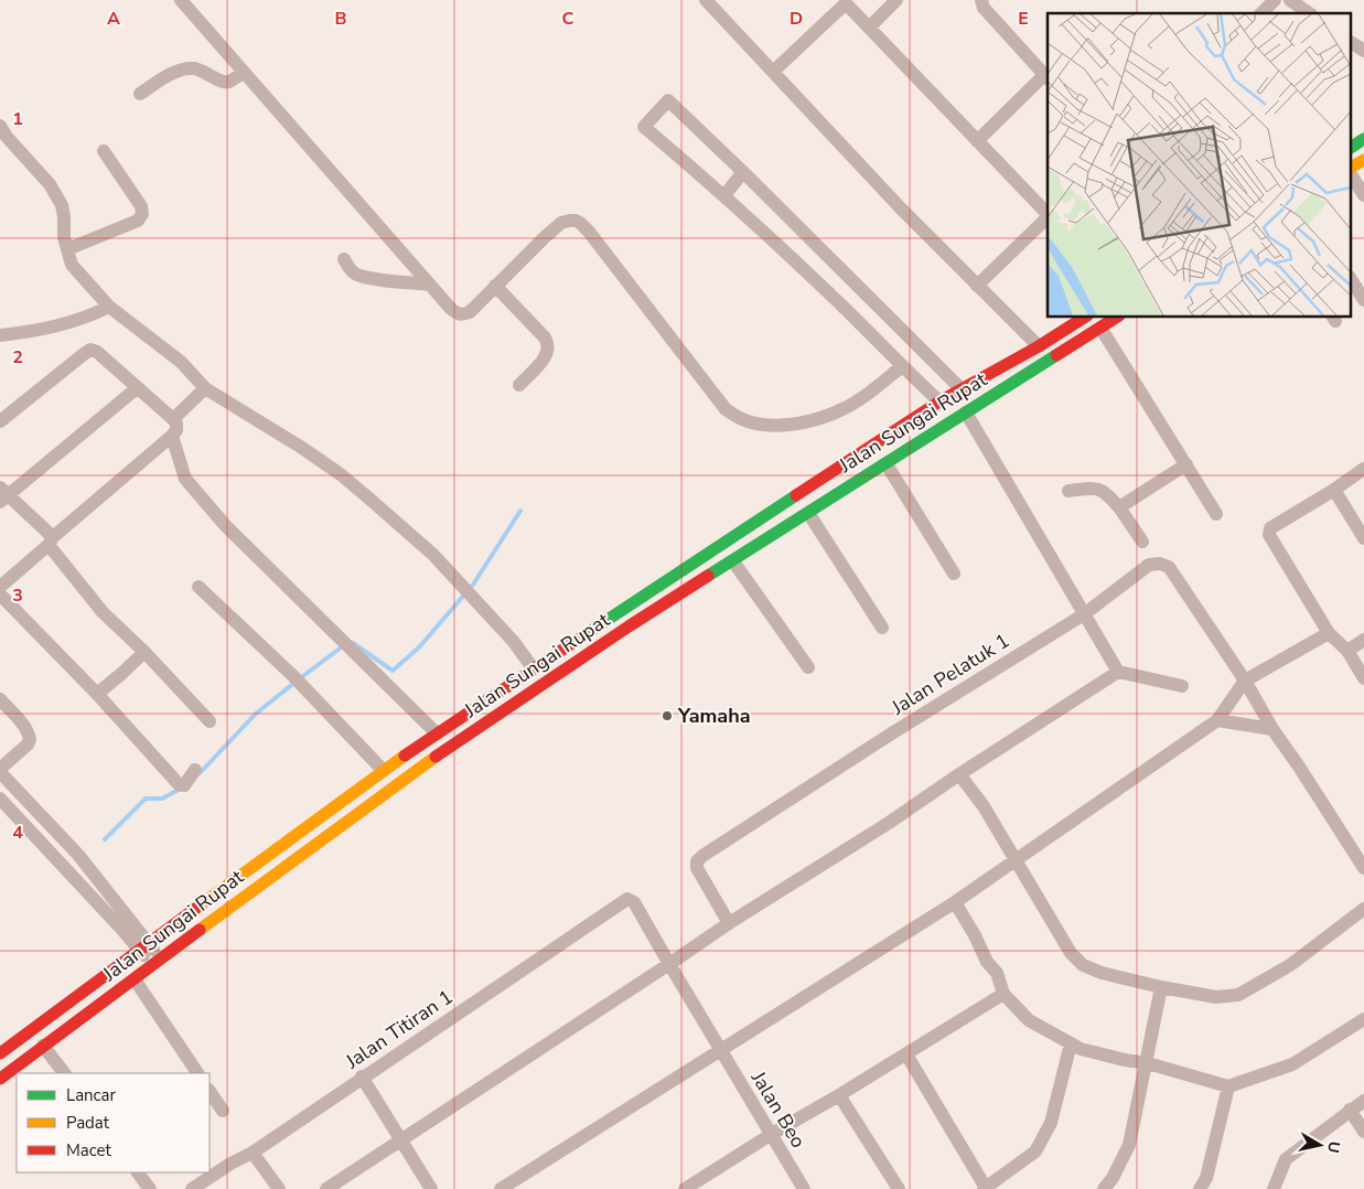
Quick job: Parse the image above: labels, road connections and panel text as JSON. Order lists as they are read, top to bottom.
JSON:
{
  "streets": {
    "main road": ["Jalan Sungai Rupat"],
    "street": ["Jalan Pelatuk 1", "Jalan Titiran 1", "Jalan Beo"]
  },
  "crossings": [
    ["Jalan Titiran 1", "Jalan Beo"]
  ],
  "places": ["Yamaha"],
  "legend": ["Lancar", "Padat", "Macet"],
  "north": "right",
  "grid": {
    "columns": [
      "A",
      "B",
      "C",
      "D",
      "E"
    ],
    "rows": [
      "1",
      "2",
      "3",
      "4"
    ]
  }
}
